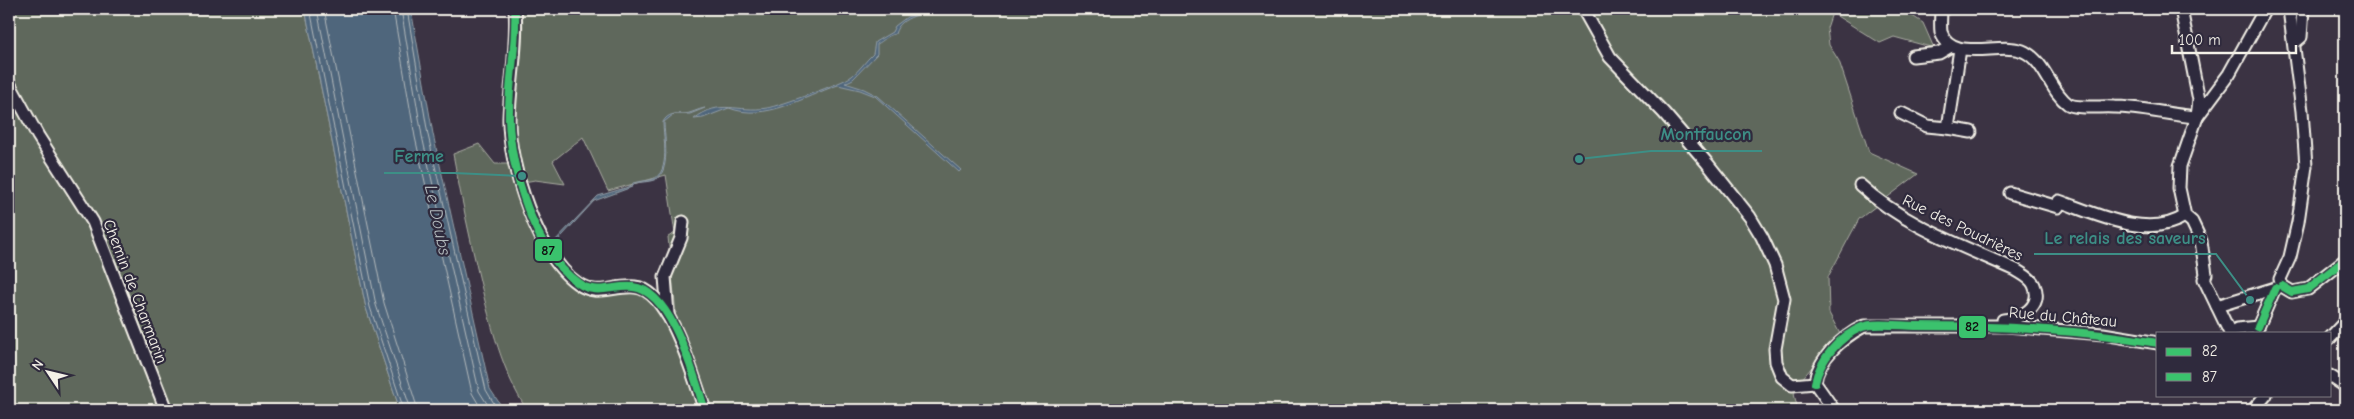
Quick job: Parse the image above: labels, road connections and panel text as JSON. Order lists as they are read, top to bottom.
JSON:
{
  "streets": {
    "street": ["Rue des Poudrières", "Chemin de Charmarin", "Rue du Château"]
  },
  "crossings": [
    ["Rue des Poudrières", "Rue du Château"]
  ],
  "water": ["Le Doubs"],
  "places": ["Montfaucon", "Ferme", "Le relais des saveurs"],
  "lines": ["transit line 87", "transit line 82"],
  "legend": ["82", "87"],
  "scale_bar": "100 m",
  "north": "top left"
}
